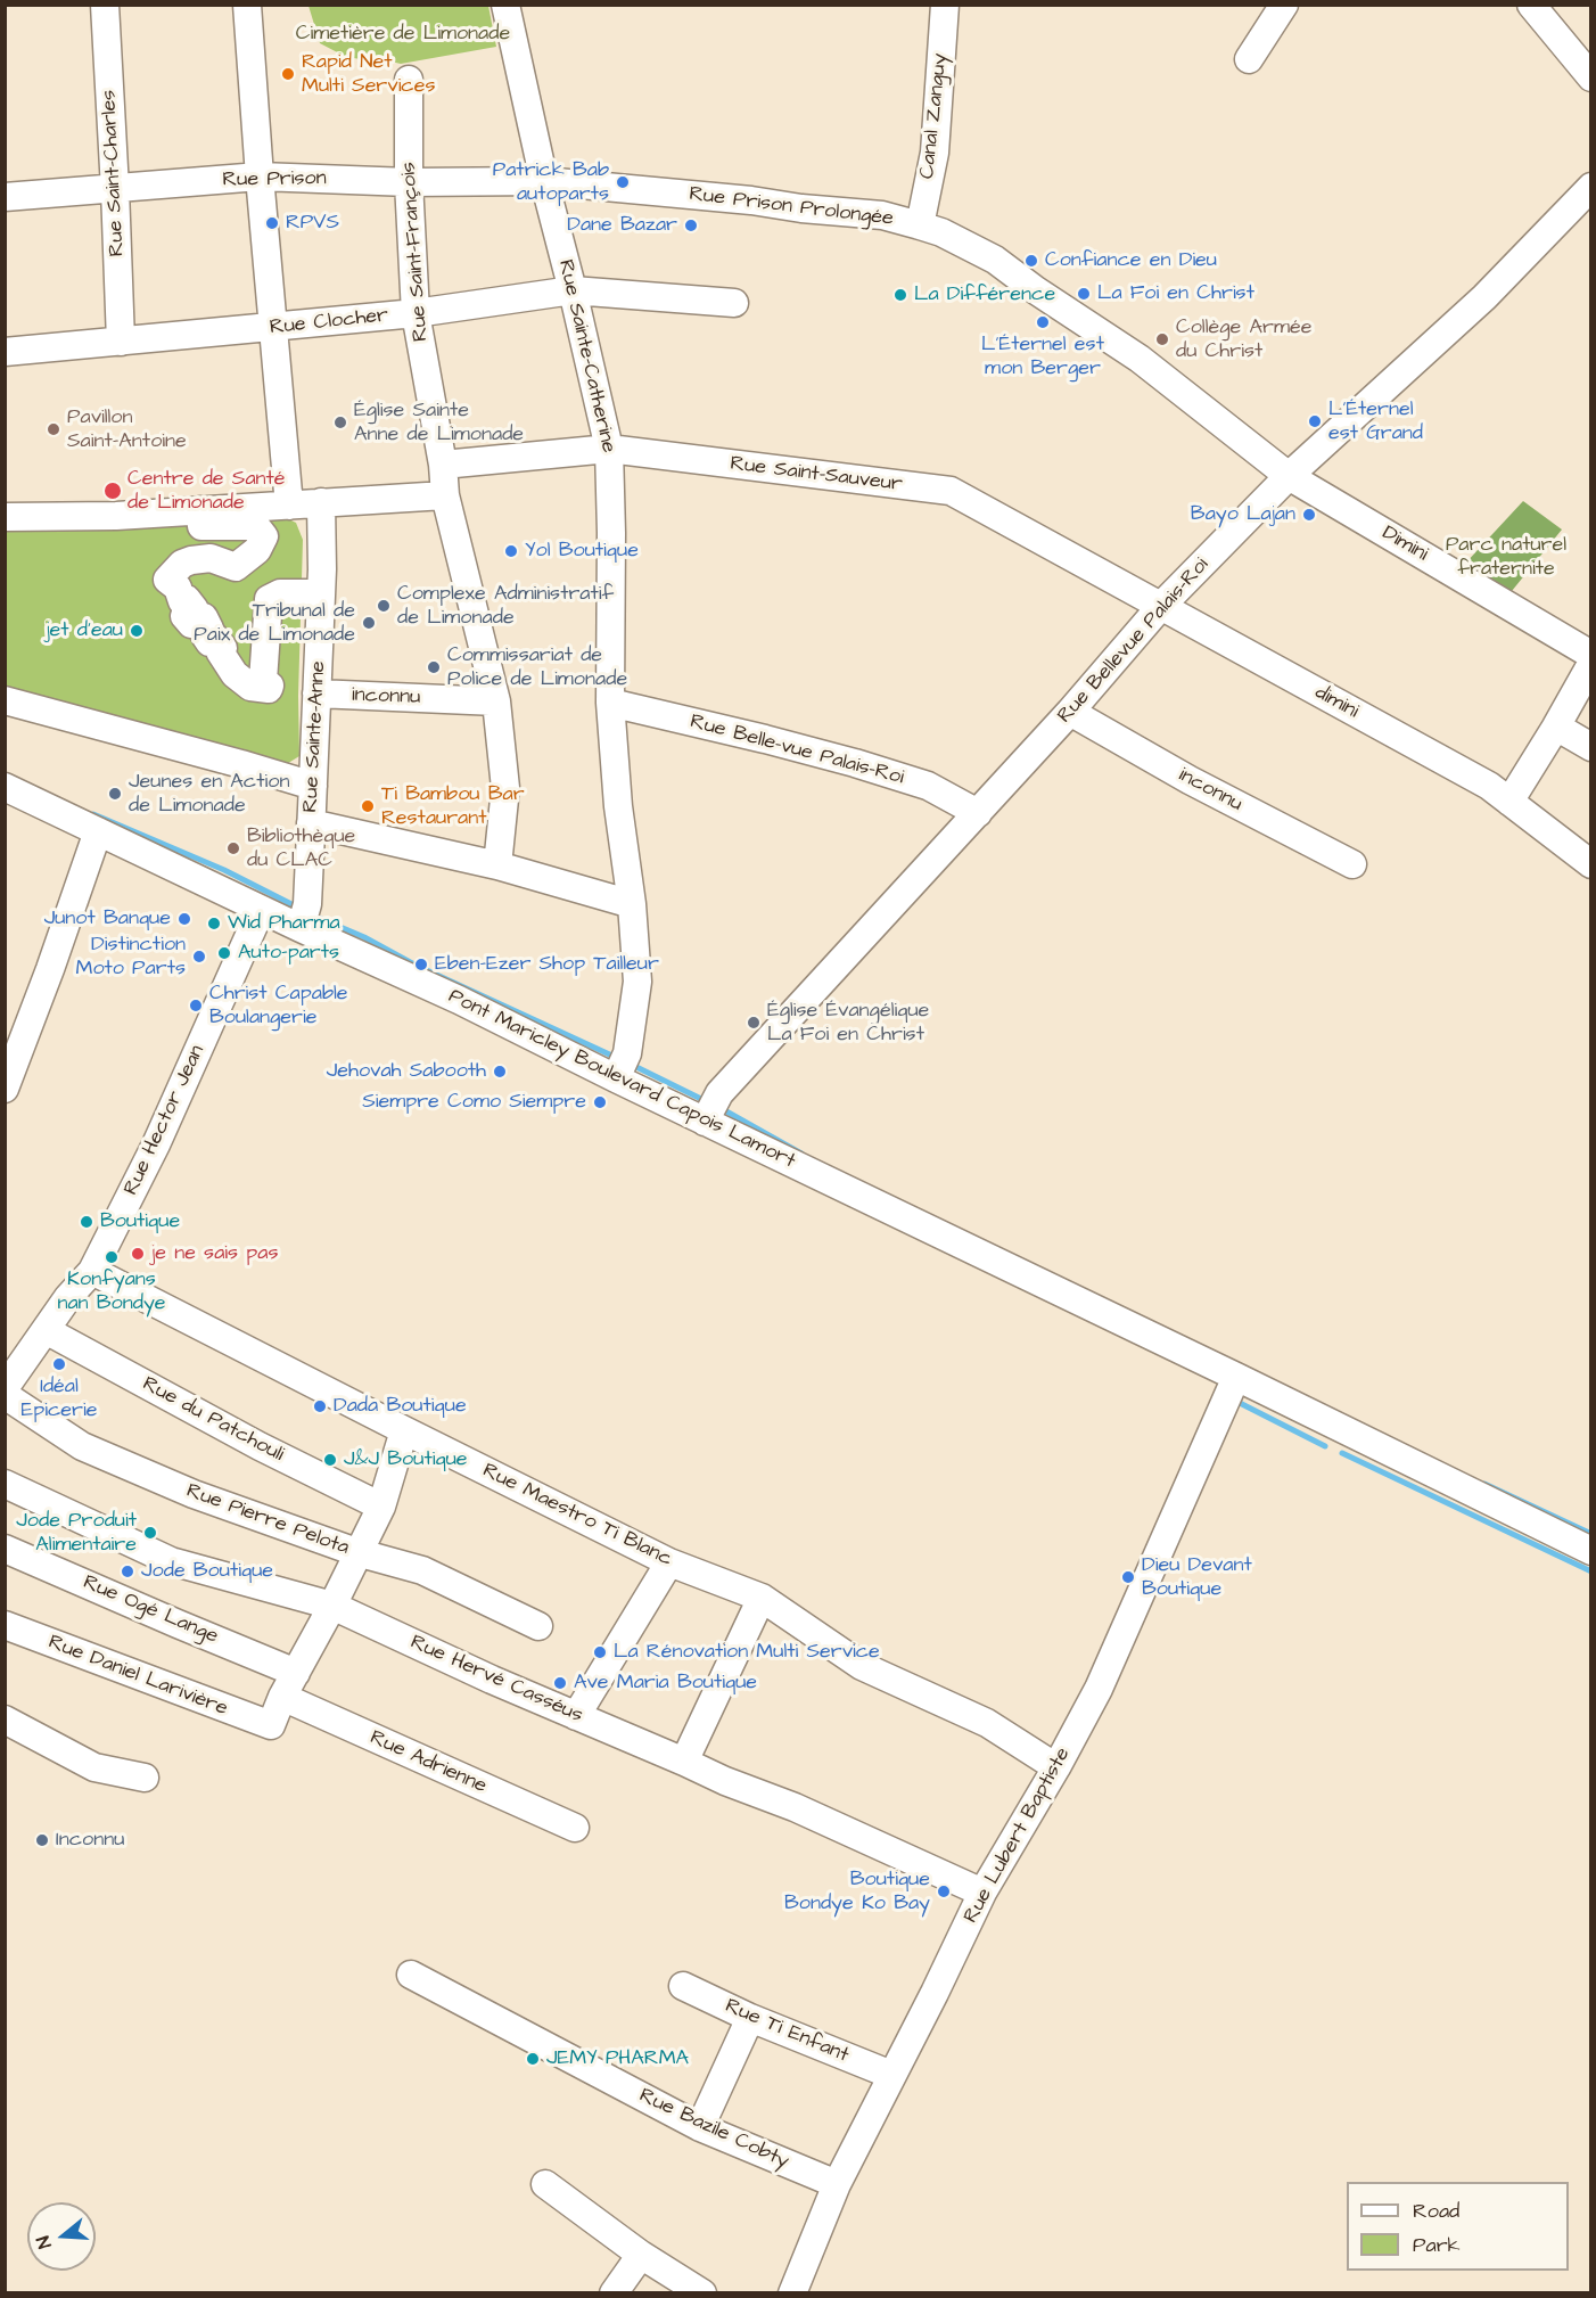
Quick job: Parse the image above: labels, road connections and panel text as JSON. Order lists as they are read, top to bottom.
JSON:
{
  "streets": {
    "street": [
      "Canal Zanguy",
      "Rue Saint-Charles",
      "Rue Prison",
      "Rue Prison Prolongée",
      "Rue Saint-François",
      "Rue Clocher",
      "Rue Sainte-Catherine",
      "Rue Saint-Sauveur",
      "Dimini",
      "Rue Bellevue Palais-Roi",
      "inconnu",
      "dimini",
      "Rue Sainte-Anne",
      "Rue Belle-vue Palais-Roi",
      "Pont Maricley Boulevard Capois Lamort",
      "Rue Hector Jean",
      "Rue du Patchouli",
      "Rue Maestro Ti Blanc",
      "Rue Pierre Pelota",
      "Rue Ogé Lange",
      "Rue Daniel Larivière",
      "Rue Hervé Casséus",
      "Rue Adrienne",
      "Rue Lubert Baptiste",
      "Rue Ti Enfant",
      "Rue Bazile Cobty"
    ]
  },
  "crossings": [
    ["Canal Zanguy", "Rue Prison Prolongée"],
    ["Rue Saint-Charles", "Rue Prison"],
    ["Rue Saint-Charles", "Rue Clocher"],
    ["Rue Prison", "Rue Prison Prolongée"],
    ["Rue Prison", "Rue Saint-François"],
    ["Rue Prison", "Rue Sainte-Catherine"],
    ["Rue Prison Prolongée", "Rue Sainte-Catherine"],
    ["Rue Prison Prolongée", "Dimini"],
    ["Rue Prison Prolongée", "Rue Bellevue Palais-Roi"],
    ["Rue Saint-François", "Rue Clocher"],
    ["Rue Saint-François", "Rue Saint-Sauveur"],
    ["Rue Saint-François", "inconnu"],
    ["Rue Clocher", "Rue Sainte-Catherine"],
    ["Rue Sainte-Catherine", "Rue Saint-Sauveur"],
    ["Rue Sainte-Catherine", "Rue Belle-vue Palais-Roi"],
    ["Rue Sainte-Catherine", "Pont Maricley Boulevard Capois Lamort"],
    ["Rue Saint-Sauveur", "Rue Bellevue Palais-Roi"],
    ["Rue Saint-Sauveur", "dimini"],
    ["Dimini", "Rue Bellevue Palais-Roi"],
    ["Rue Bellevue Palais-Roi", "inconnu"],
    ["Rue Bellevue Palais-Roi", "dimini"],
    ["Rue Bellevue Palais-Roi", "Rue Belle-vue Palais-Roi"],
    ["Rue Bellevue Palais-Roi", "Pont Maricley Boulevard Capois Lamort"],
    ["inconnu", "Rue Sainte-Anne"],
    ["Rue Sainte-Anne", "Pont Maricley Boulevard Capois Lamort"],
    ["Pont Maricley Boulevard Capois Lamort", "Rue Hector Jean"],
    ["Pont Maricley Boulevard Capois Lamort", "Rue Lubert Baptiste"],
    ["Rue Hector Jean", "Rue du Patchouli"],
    ["Rue Hector Jean", "Rue Maestro Ti Blanc"],
    ["Rue Maestro Ti Blanc", "Rue Lubert Baptiste"],
    ["Rue Daniel Larivière", "Rue Adrienne"],
    ["Rue Hervé Casséus", "Rue Lubert Baptiste"],
    ["Rue Lubert Baptiste", "Rue Ti Enfant"],
    ["Rue Lubert Baptiste", "Rue Bazile Cobty"]
  ],
  "parks": ["Cimetière de Limonade", "Parc naturel fraternite"],
  "places": [
    "Rapid Net Multi Services",
    "Patrick Bab autoparts",
    "RPVS",
    "Dane Bazar",
    "Confiance en Dieu",
    "La Foi en Christ",
    "La Différence",
    "L'Éternel est mon Berger",
    "Collège Armée du Christ",
    "L'Éternel est Grand",
    "Église Sainte Anne de Limonade",
    "Pavillon Saint-Antoine",
    "Centre de Santé de Limonade",
    "Bayo Lajan",
    "Yol Boutique",
    "Complexe Administratif de Limonade",
    "Tribunal de Paix de Limonade",
    "jet d'eau",
    "Commissariat de Police de Limonade",
    "Jeunes en Action de Limonade",
    "Ti Bambou Bar Restaurant",
    "Bibliothèque du CLAC",
    "Junot Banque",
    "Wid Pharma",
    "Auto-parts",
    "Distinction Moto Parts",
    "Eben-Ezer Shop Tailleur",
    "Christ Capable Boulangerie",
    "Église Évangélique La Foi en Christ",
    "Jehovah Sabooth",
    "Siempre Como Siempre",
    "Boutique",
    "je ne sais pas",
    "Konfyans nan Bondye",
    "Idéal Epicerie",
    "Dada Boutique",
    "J&J Boutique",
    "Jode Produit Alimentaire",
    "Jode Boutique",
    "Dieu Devant Boutique",
    "La Rénovation Multi Service",
    "Ave Maria Boutique",
    "Inconnu",
    "Boutique Bondye Ko Bay",
    "JEMY PHARMA"
  ],
  "legend": ["Road", "Park"],
  "north": "left"
}
